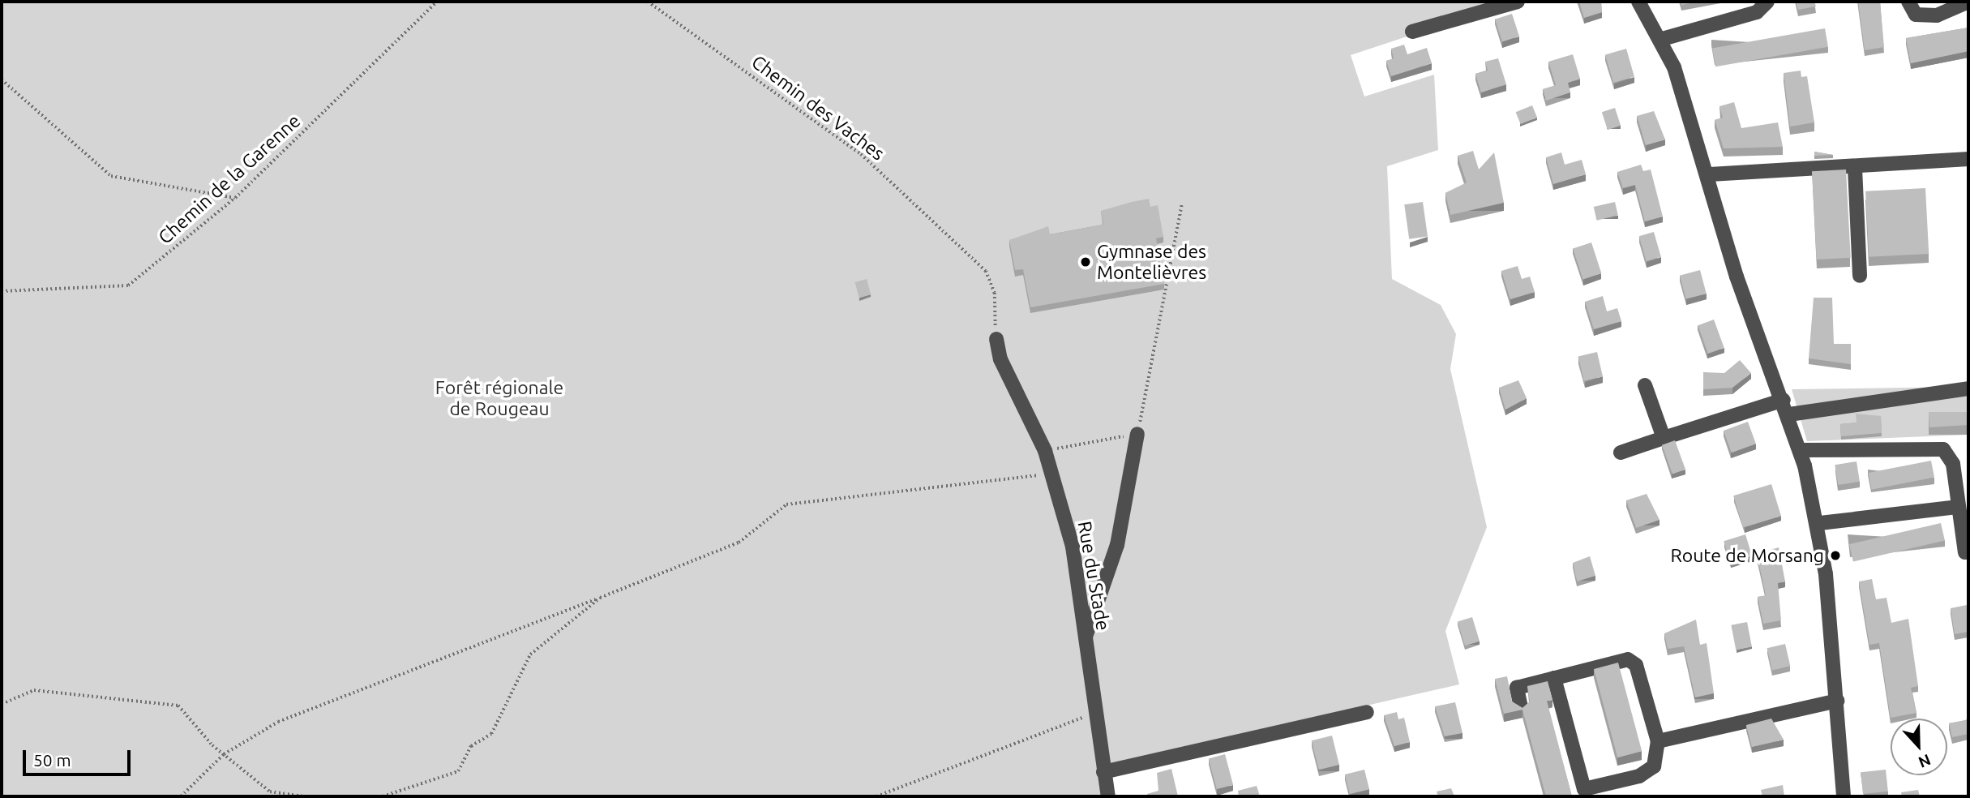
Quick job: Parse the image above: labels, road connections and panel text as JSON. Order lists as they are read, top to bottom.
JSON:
{
  "streets": {
    "street": ["Rue du Stade"],
    "path": ["Chemin des Vaches", "Chemin de la Garenne"]
  },
  "crossings": [
    ["Chemin des Vaches", "Rue du Stade"]
  ],
  "parks": ["Forêt régionale de Rougeau"],
  "places": ["Gymnase des Montelièvres", "Route de Morsang"],
  "scale_bar": "50 m",
  "north": "bottom"
}
